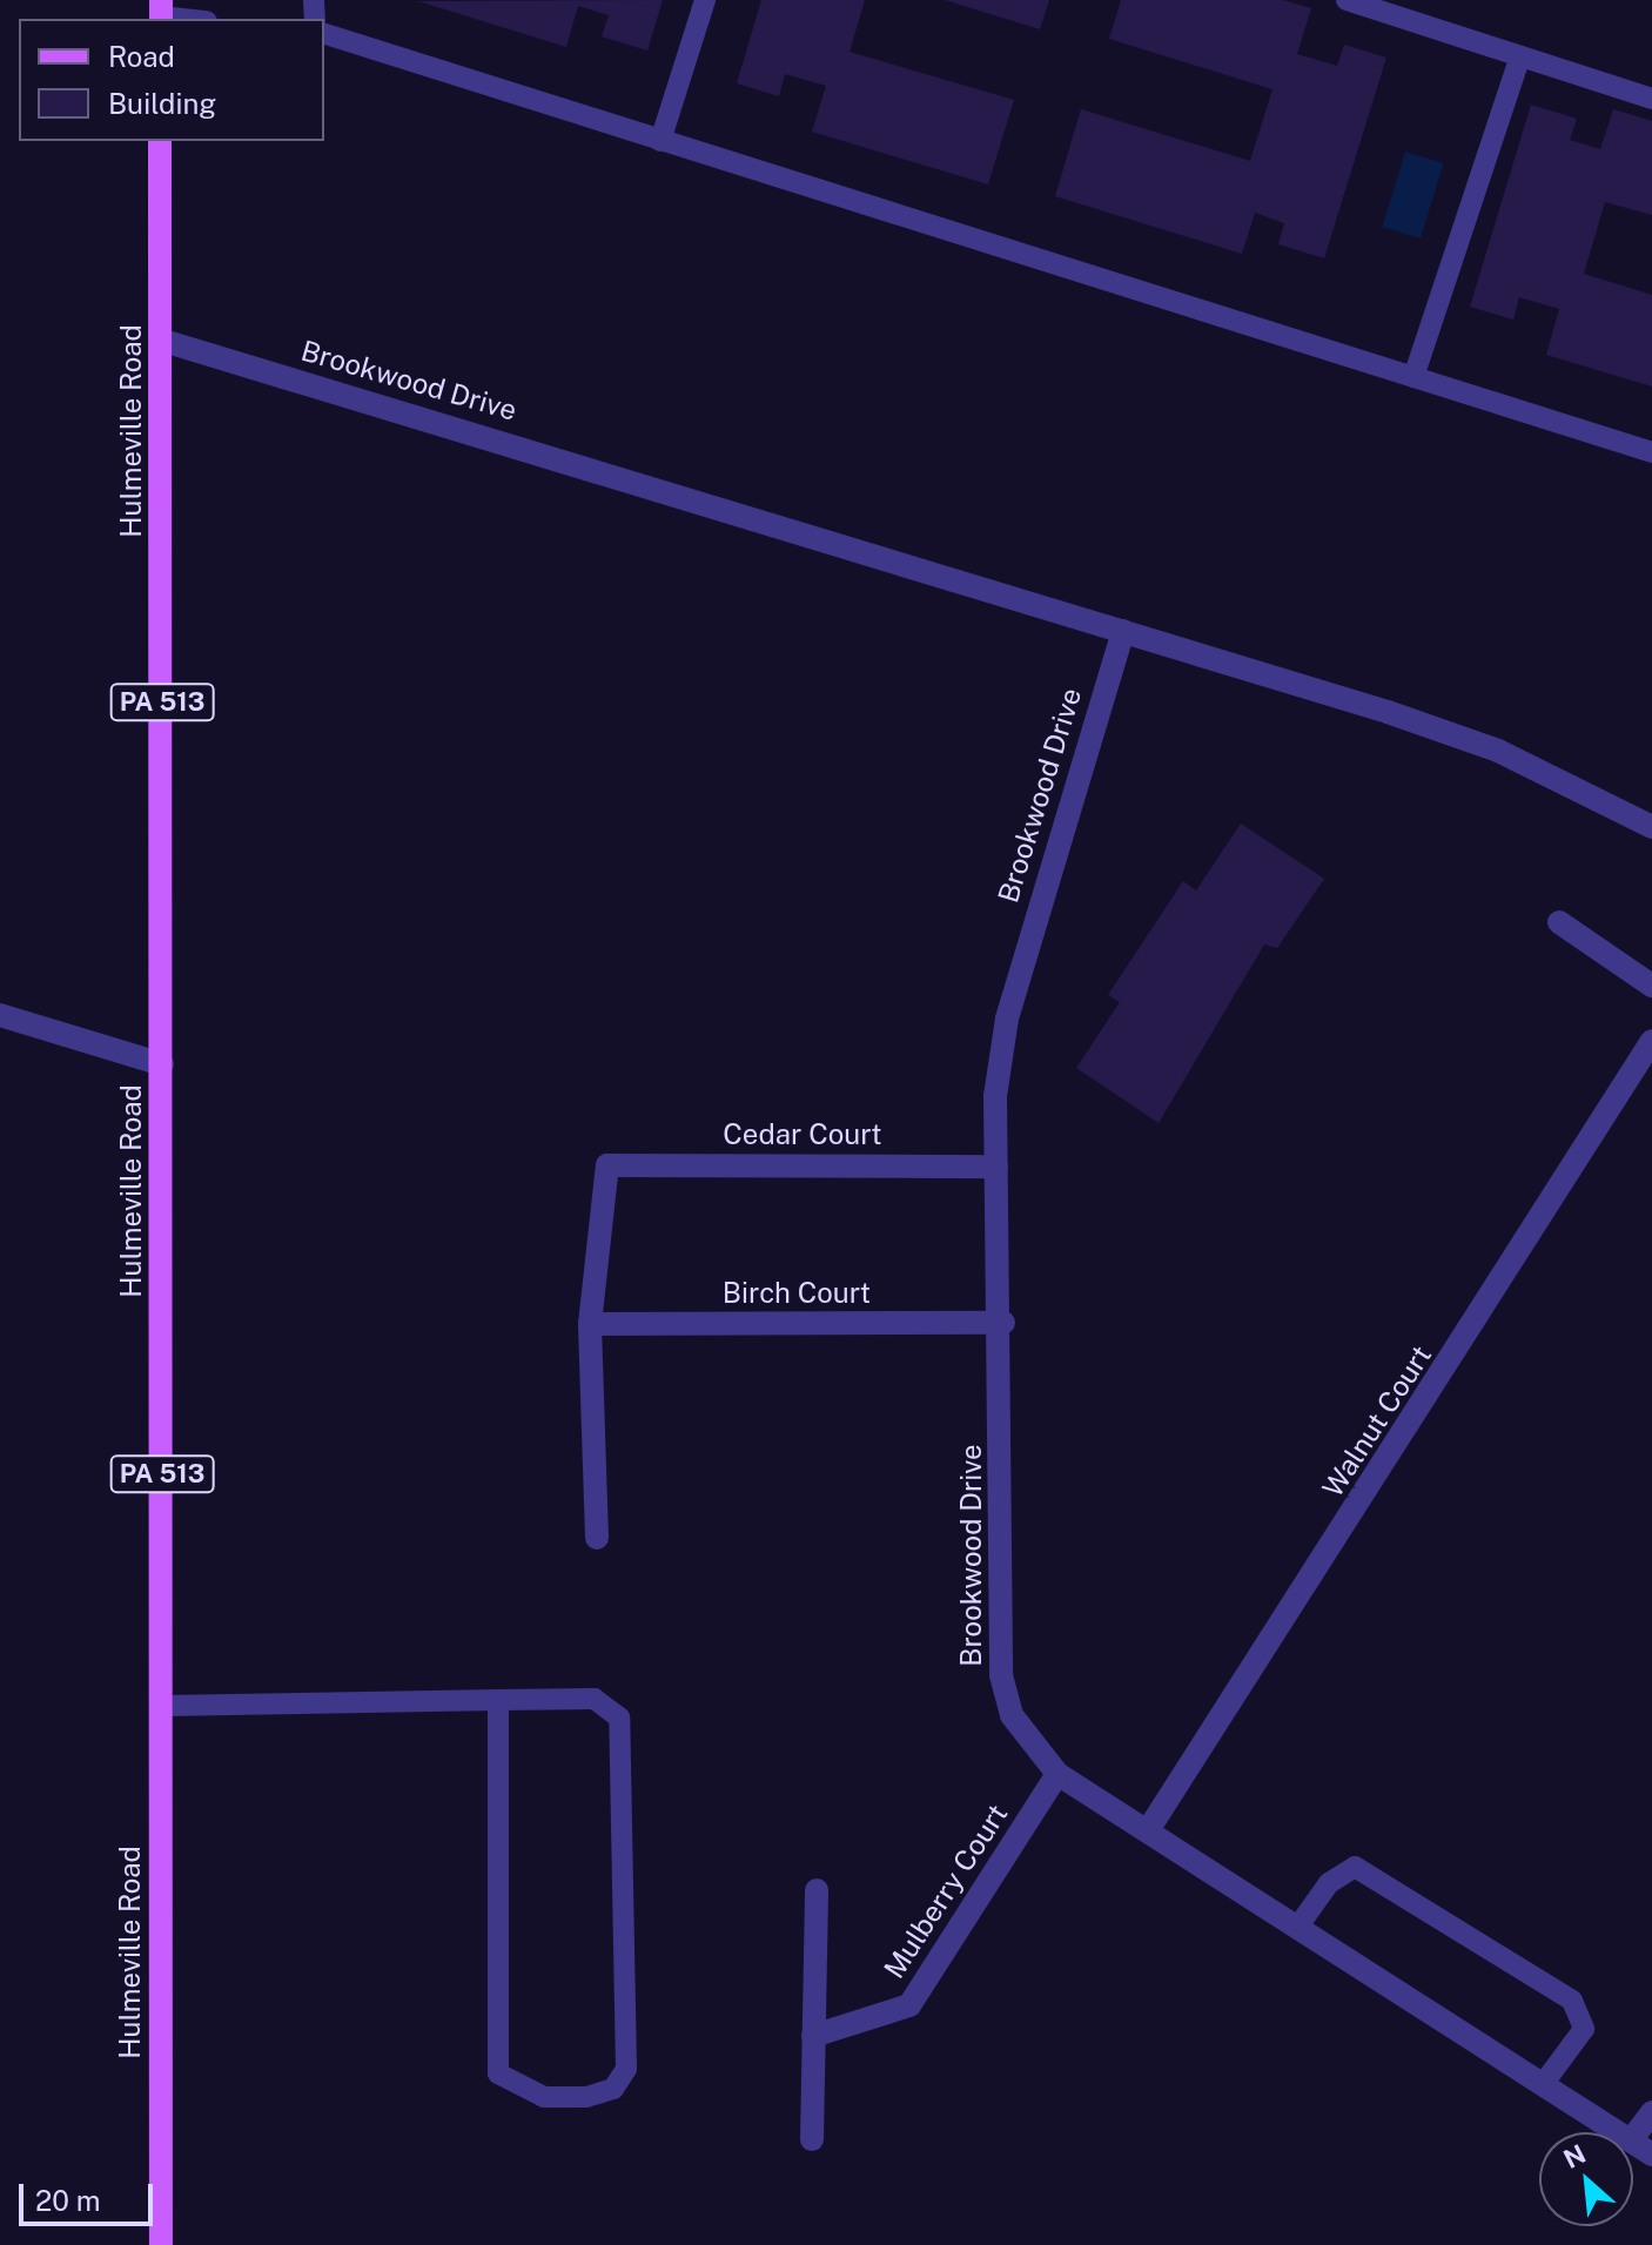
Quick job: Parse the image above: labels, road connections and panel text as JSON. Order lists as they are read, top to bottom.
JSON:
{
  "streets": {
    "main road": ["Hulmeville Road", "PA 513"],
    "street": [
      "Brookwood Drive",
      "Cedar Court",
      "Birch Court",
      "Walnut Court",
      "Mulberry Court"
    ]
  },
  "crossings": [
    ["Brookwood Drive", "Hulmeville Road"],
    ["Brookwood Drive", "Cedar Court"],
    ["Brookwood Drive", "Birch Court"],
    ["Brookwood Drive", "Walnut Court"],
    ["Brookwood Drive", "Mulberry Court"],
    ["Cedar Court", "Birch Court"]
  ],
  "legend": ["Road", "Building"],
  "scale_bar": "20 m",
  "north": "top left"
}
